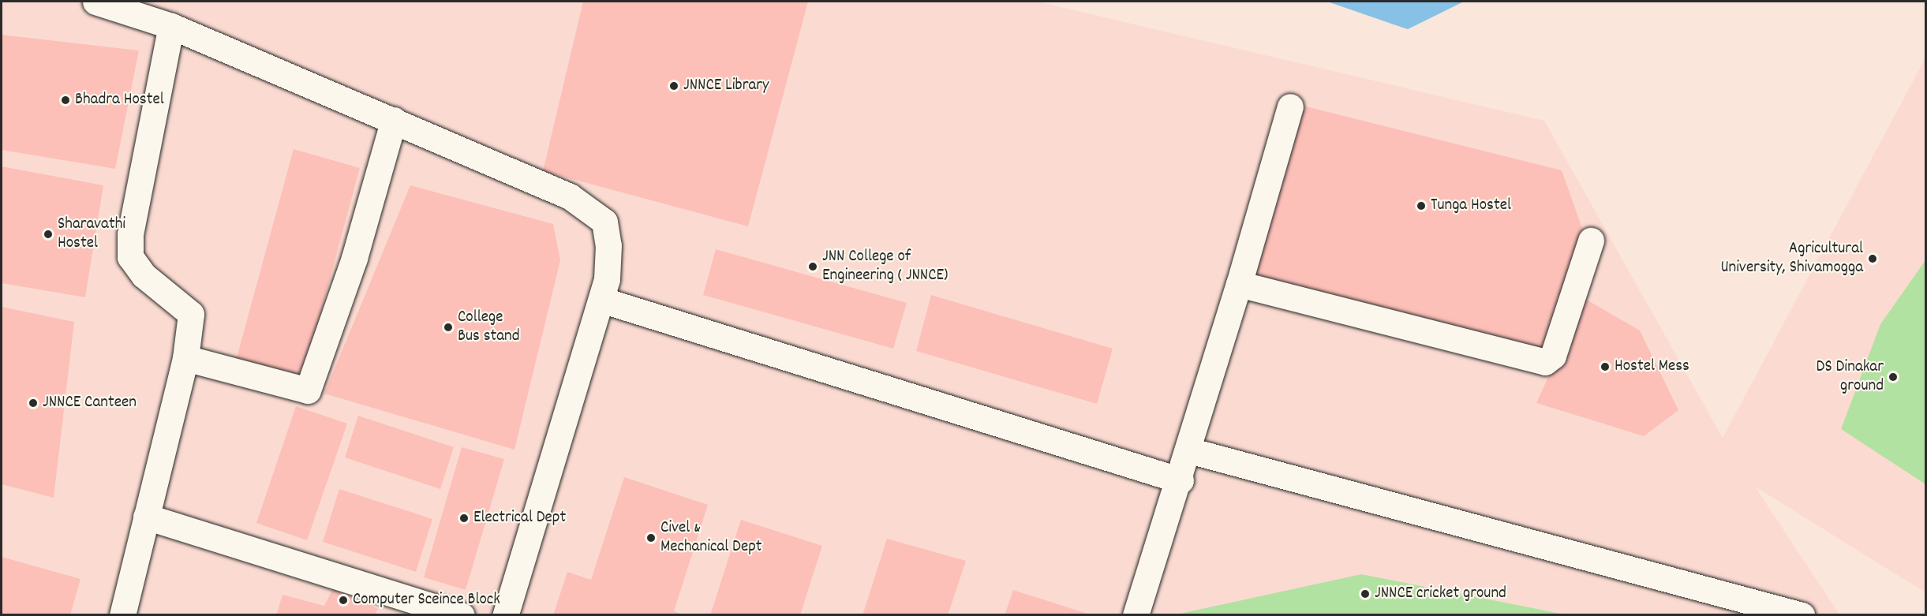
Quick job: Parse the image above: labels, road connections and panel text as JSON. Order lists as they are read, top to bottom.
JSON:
{
  "places": [
    "JNNCE Library",
    "Bhadra Hostel",
    "Tunga Hostel",
    "Sharavathi Hostel",
    "Agricultural University, Shivamogga",
    "JNN College of Engineering ( JNNCE)",
    "College Bus stand",
    "Hostel Mess",
    "DS Dinakar ground",
    "JNNCE Canteen",
    "Electrical Dept",
    "Civel & Mechanical Dept",
    "JNNCE cricket ground",
    "Computer Sceince Block"
  ]
}
